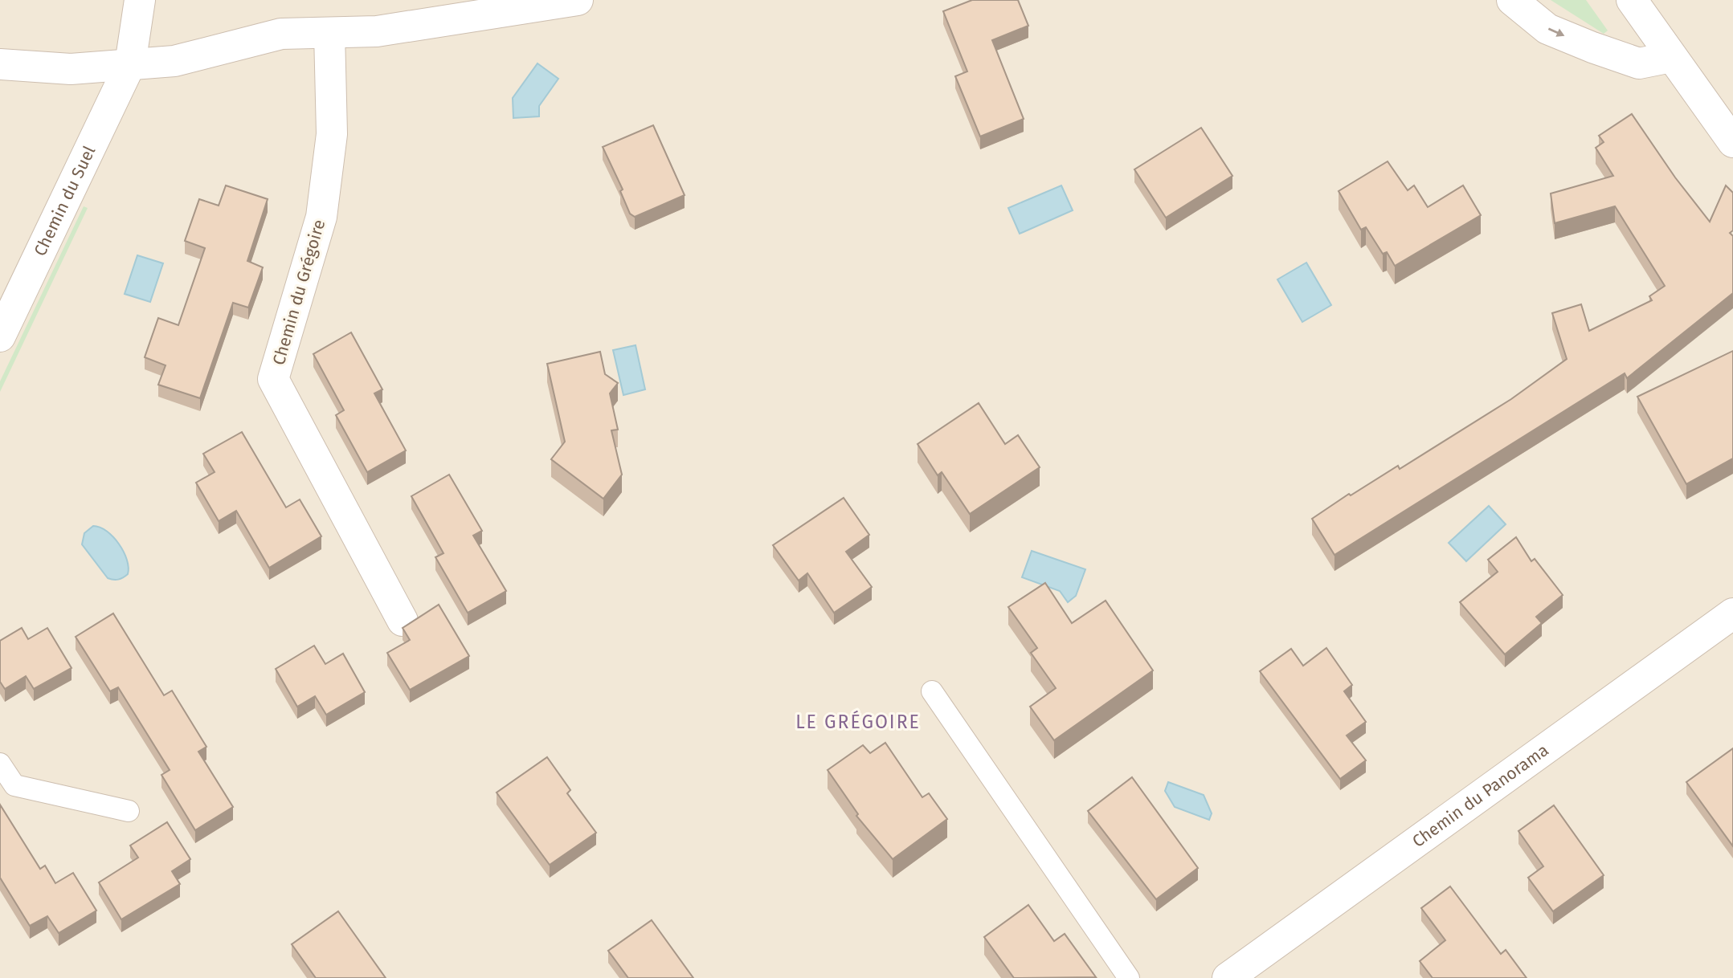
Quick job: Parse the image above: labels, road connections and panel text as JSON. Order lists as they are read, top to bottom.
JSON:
{
  "streets": {
    "street": ["Chemin du Suel", "Chemin du Grégoire", "Chemin du Panorama"]
  },
  "districts": ["LE GRÉGOIRE"]
}
